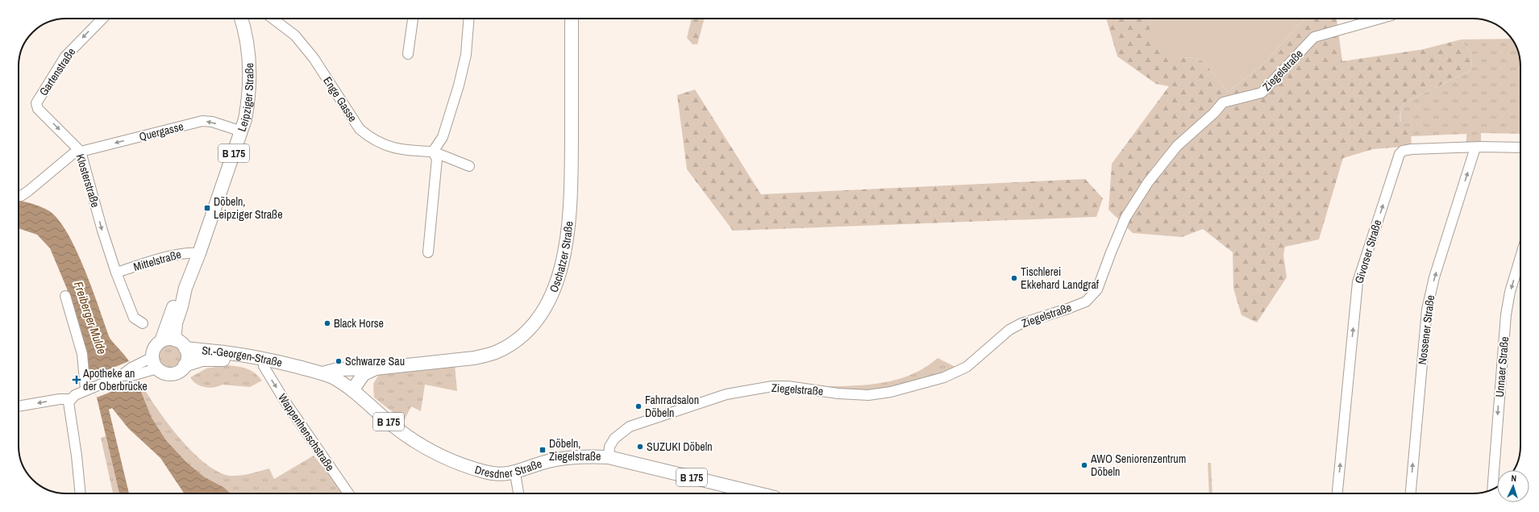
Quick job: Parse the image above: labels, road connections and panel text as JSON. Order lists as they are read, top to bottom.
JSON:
{
  "streets": {
    "main road": [
      "Leipziger Straße",
      "B 175",
      "Oschatzer Straße",
      "St.-Georgen-Straße",
      "Dresdner Straße"
    ],
    "street": [
      "Ziegelstraße",
      "Gartenstraße",
      "Enge Gasse",
      "Quergasse",
      "Klosterstraße",
      "Givorser Straße",
      "Mittelstraße",
      "Nossener Straße",
      "Unnaer Straße",
      "Wappenhenschstraße"
    ]
  },
  "crossings": [
    ["Ziegelstraße", "Dresdner Straße"],
    ["Gartenstraße", "Klosterstraße"],
    ["Leipziger Straße", "Quergasse"],
    ["Leipziger Straße", "Mittelstraße"],
    ["Leipziger Straße", "St.-Georgen-Straße"],
    ["Quergasse", "Klosterstraße"],
    ["Klosterstraße", "Mittelstraße"],
    ["Givorser Straße", "Nossener Straße"],
    ["Oschatzer Straße", "St.-Georgen-Straße"],
    ["Oschatzer Straße", "Dresdner Straße"],
    ["St.-Georgen-Straße", "Wappenhenschstraße"],
    ["St.-Georgen-Straße", "Dresdner Straße"]
  ],
  "one_way": [
    "Gartenstraße",
    "Quergasse",
    "Klosterstraße",
    "Givorser Straße",
    "Nossener Straße",
    "Unnaer Straße",
    "Wappenhenschstraße"
  ],
  "water": ["Freiberger Mulde"],
  "places": {
    "transit": ["Döbeln, Leipziger Straße", "Döbeln, Ziegelstraße"],
    "other": [
      "Tischlerei Ekkehard Landgraf",
      "Black Horse",
      "Schwarze Sau",
      "Fahrradsalon Döbeln",
      "SUZUKI Döbeln",
      "AWO Seniorenzentrum Döbeln"
    ],
    "health": ["Apotheke an der Oberbrücke"]
  },
  "north": "top"
}
